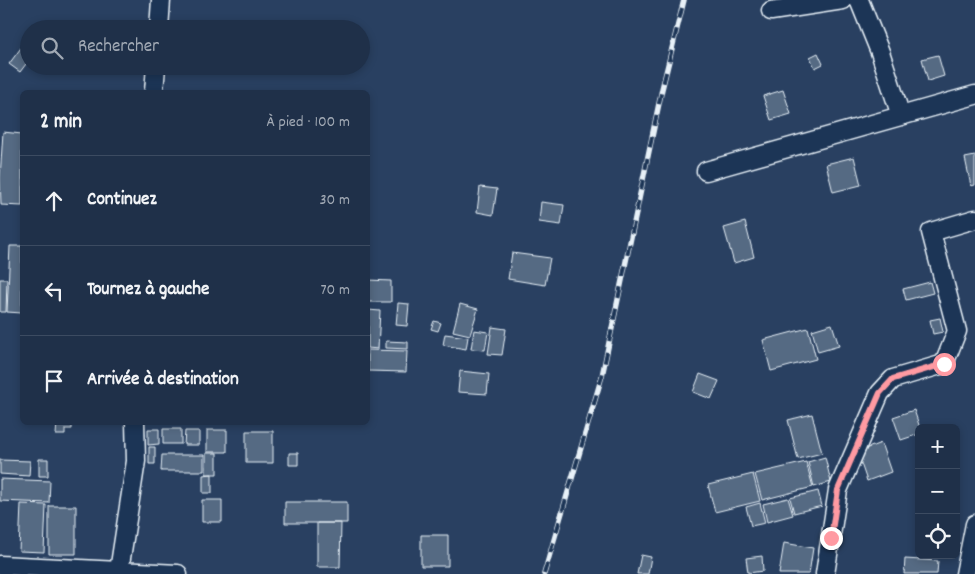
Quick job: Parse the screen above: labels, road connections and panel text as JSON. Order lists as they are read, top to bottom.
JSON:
{
  "page": {
    "search": "Rechercher",
    "heading": ["2 min", "À pied · 100 m"],
    "list": [
      ["Continuez", "30 m"],
      ["Tournez à gauche", "70 m"],
      "Arrivée à destination"
    ],
    "map_buttons": ["+", "−"]
  }
}
